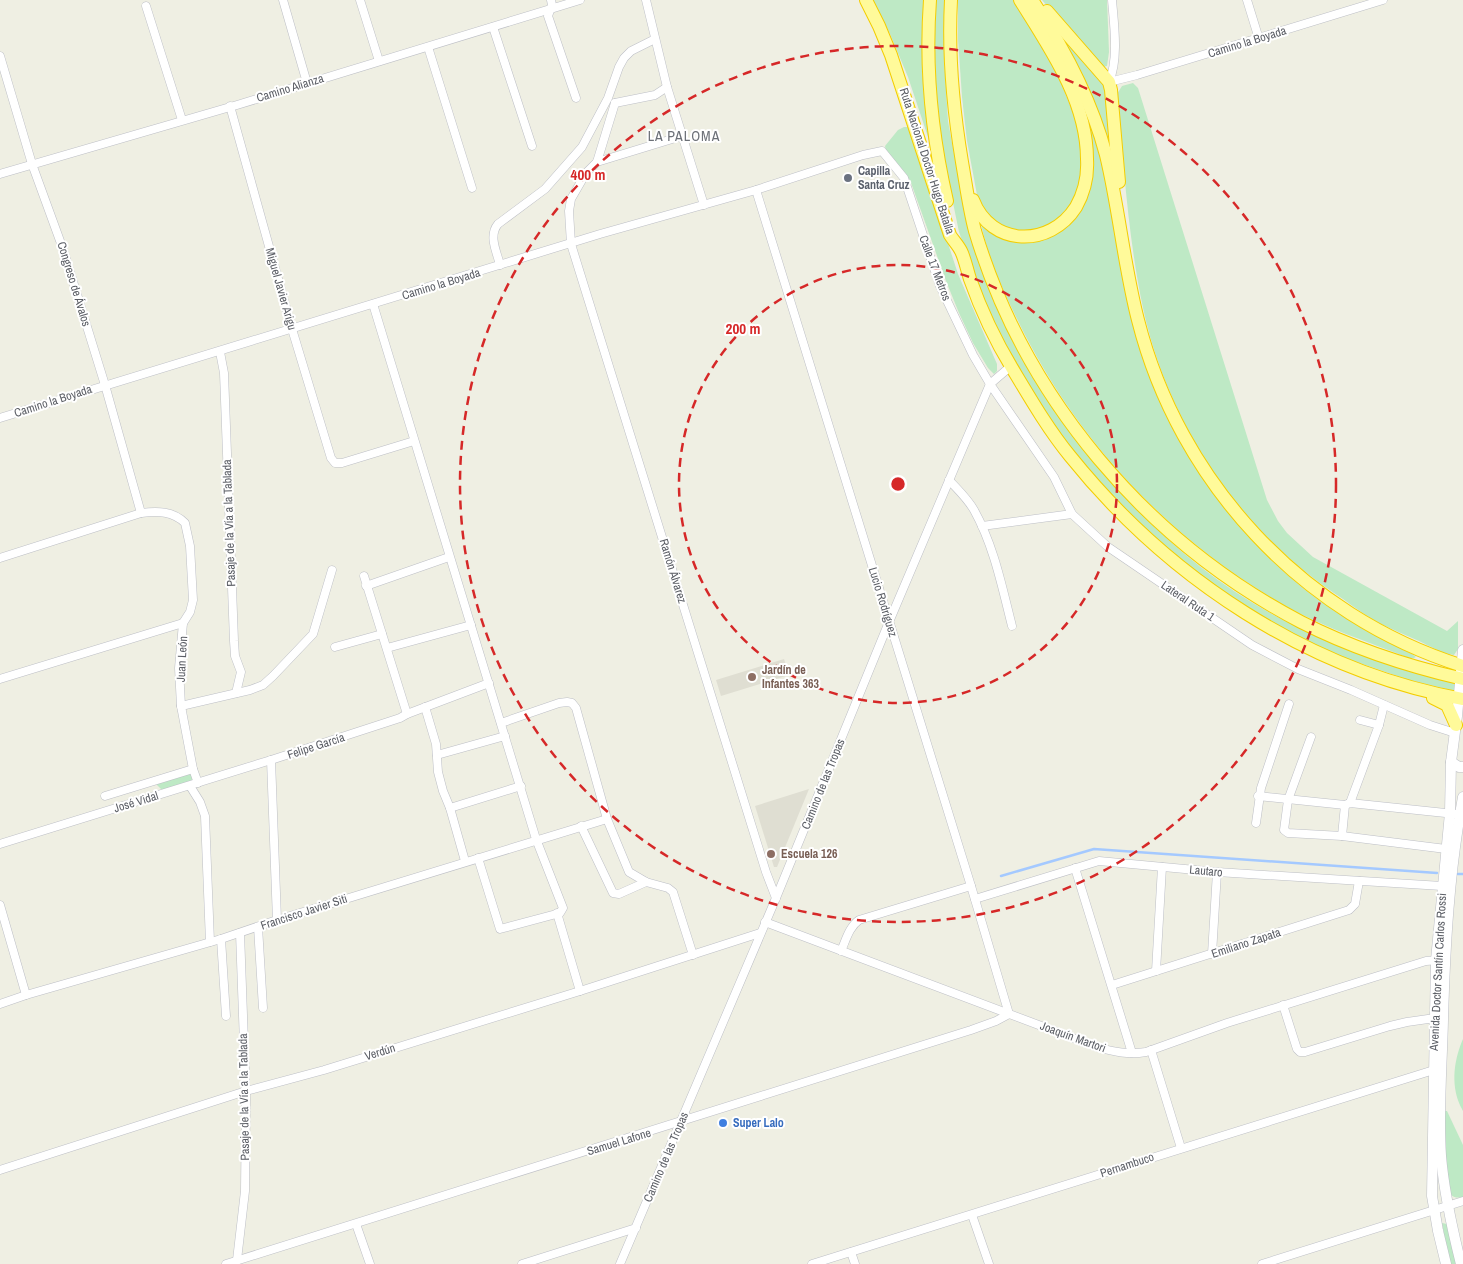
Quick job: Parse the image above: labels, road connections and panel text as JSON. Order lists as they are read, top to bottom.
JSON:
{
  "streets": {
    "highway": ["Ruta Nacional Doctor Hugo Batalla"],
    "street": [
      "Camino la Boyada",
      "Camino Alianza",
      "Calle 17 Metros",
      "Congreso de Ávalos",
      "Miguel Javier Arigu",
      "Pasaje de la Vía a la Tablada",
      "Ramón Álvarez",
      "Lateral Ruta 1",
      "Lucio Rodríguez",
      "Juan León",
      "Felipe García",
      "Camino de las Tropas",
      "José Vidal",
      "Lautaro",
      "Francisco Javier Siti",
      "Emiliano Zapata",
      "Avenida Doctor Santín Carlos Rossi",
      "Joaquín Martori",
      "Verdún",
      "Samuel Lafone",
      "Pernambuco"
    ]
  },
  "crossings": [
    ["Camino la Boyada", "Calle 17 Metros"],
    ["Camino la Boyada", "Congreso de Ávalos"],
    ["Camino la Boyada", "Miguel Javier Arigu"],
    ["Camino la Boyada", "Pasaje de la Vía a la Tablada"],
    ["Camino la Boyada", "Ramón Álvarez"],
    ["Camino la Boyada", "Lucio Rodríguez"],
    ["Camino Alianza", "Congreso de Ávalos"],
    ["Camino Alianza", "Miguel Javier Arigu"],
    ["Ruta Nacional Doctor Hugo Batalla", "Camino de las Tropas"],
    ["Ruta Nacional Doctor Hugo Batalla", "Avenida Doctor Santín Carlos Rossi"],
    ["Calle 17 Metros", "Lateral Ruta 1"],
    ["Calle 17 Metros", "Camino de las Tropas"],
    ["Congreso de Ávalos", "Juan León"],
    ["Pasaje de la Vía a la Tablada", "Francisco Javier Siti"],
    ["Pasaje de la Vía a la Tablada", "Verdún"],
    ["Pasaje de la Vía a la Tablada", "Samuel Lafone"],
    ["Ramón Álvarez", "Camino de las Tropas"],
    ["Lateral Ruta 1", "Camino de las Tropas"],
    ["Lateral Ruta 1", "Avenida Doctor Santín Carlos Rossi"],
    ["Lucio Rodríguez", "Camino de las Tropas"],
    ["Lucio Rodríguez", "Lautaro"],
    ["Lucio Rodríguez", "Joaquín Martori"],
    ["Lucio Rodríguez", "Samuel Lafone"],
    ["Juan León", "José Vidal"],
    ["Juan León", "Francisco Javier Siti"],
    ["Felipe García", "José Vidal"],
    ["Felipe García", "Francisco Javier Siti"],
    ["Camino de las Tropas", "Joaquín Martori"],
    ["Camino de las Tropas", "Verdún"],
    ["Camino de las Tropas", "Samuel Lafone"],
    ["Lautaro", "Emiliano Zapata"],
    ["Lautaro", "Avenida Doctor Santín Carlos Rossi"],
    ["Avenida Doctor Santín Carlos Rossi", "Joaquín Martori"],
    ["Avenida Doctor Santín Carlos Rossi", "Pernambuco"],
    ["Joaquín Martori", "Samuel Lafone"]
  ],
  "districts": ["LA PALOMA"],
  "places": [
    "Capilla Santa Cruz",
    "Jardín de Infantes 363",
    "Escuela 126",
    "Super Lalo"
  ],
  "rings": ["400 m", "200 m"]
}
